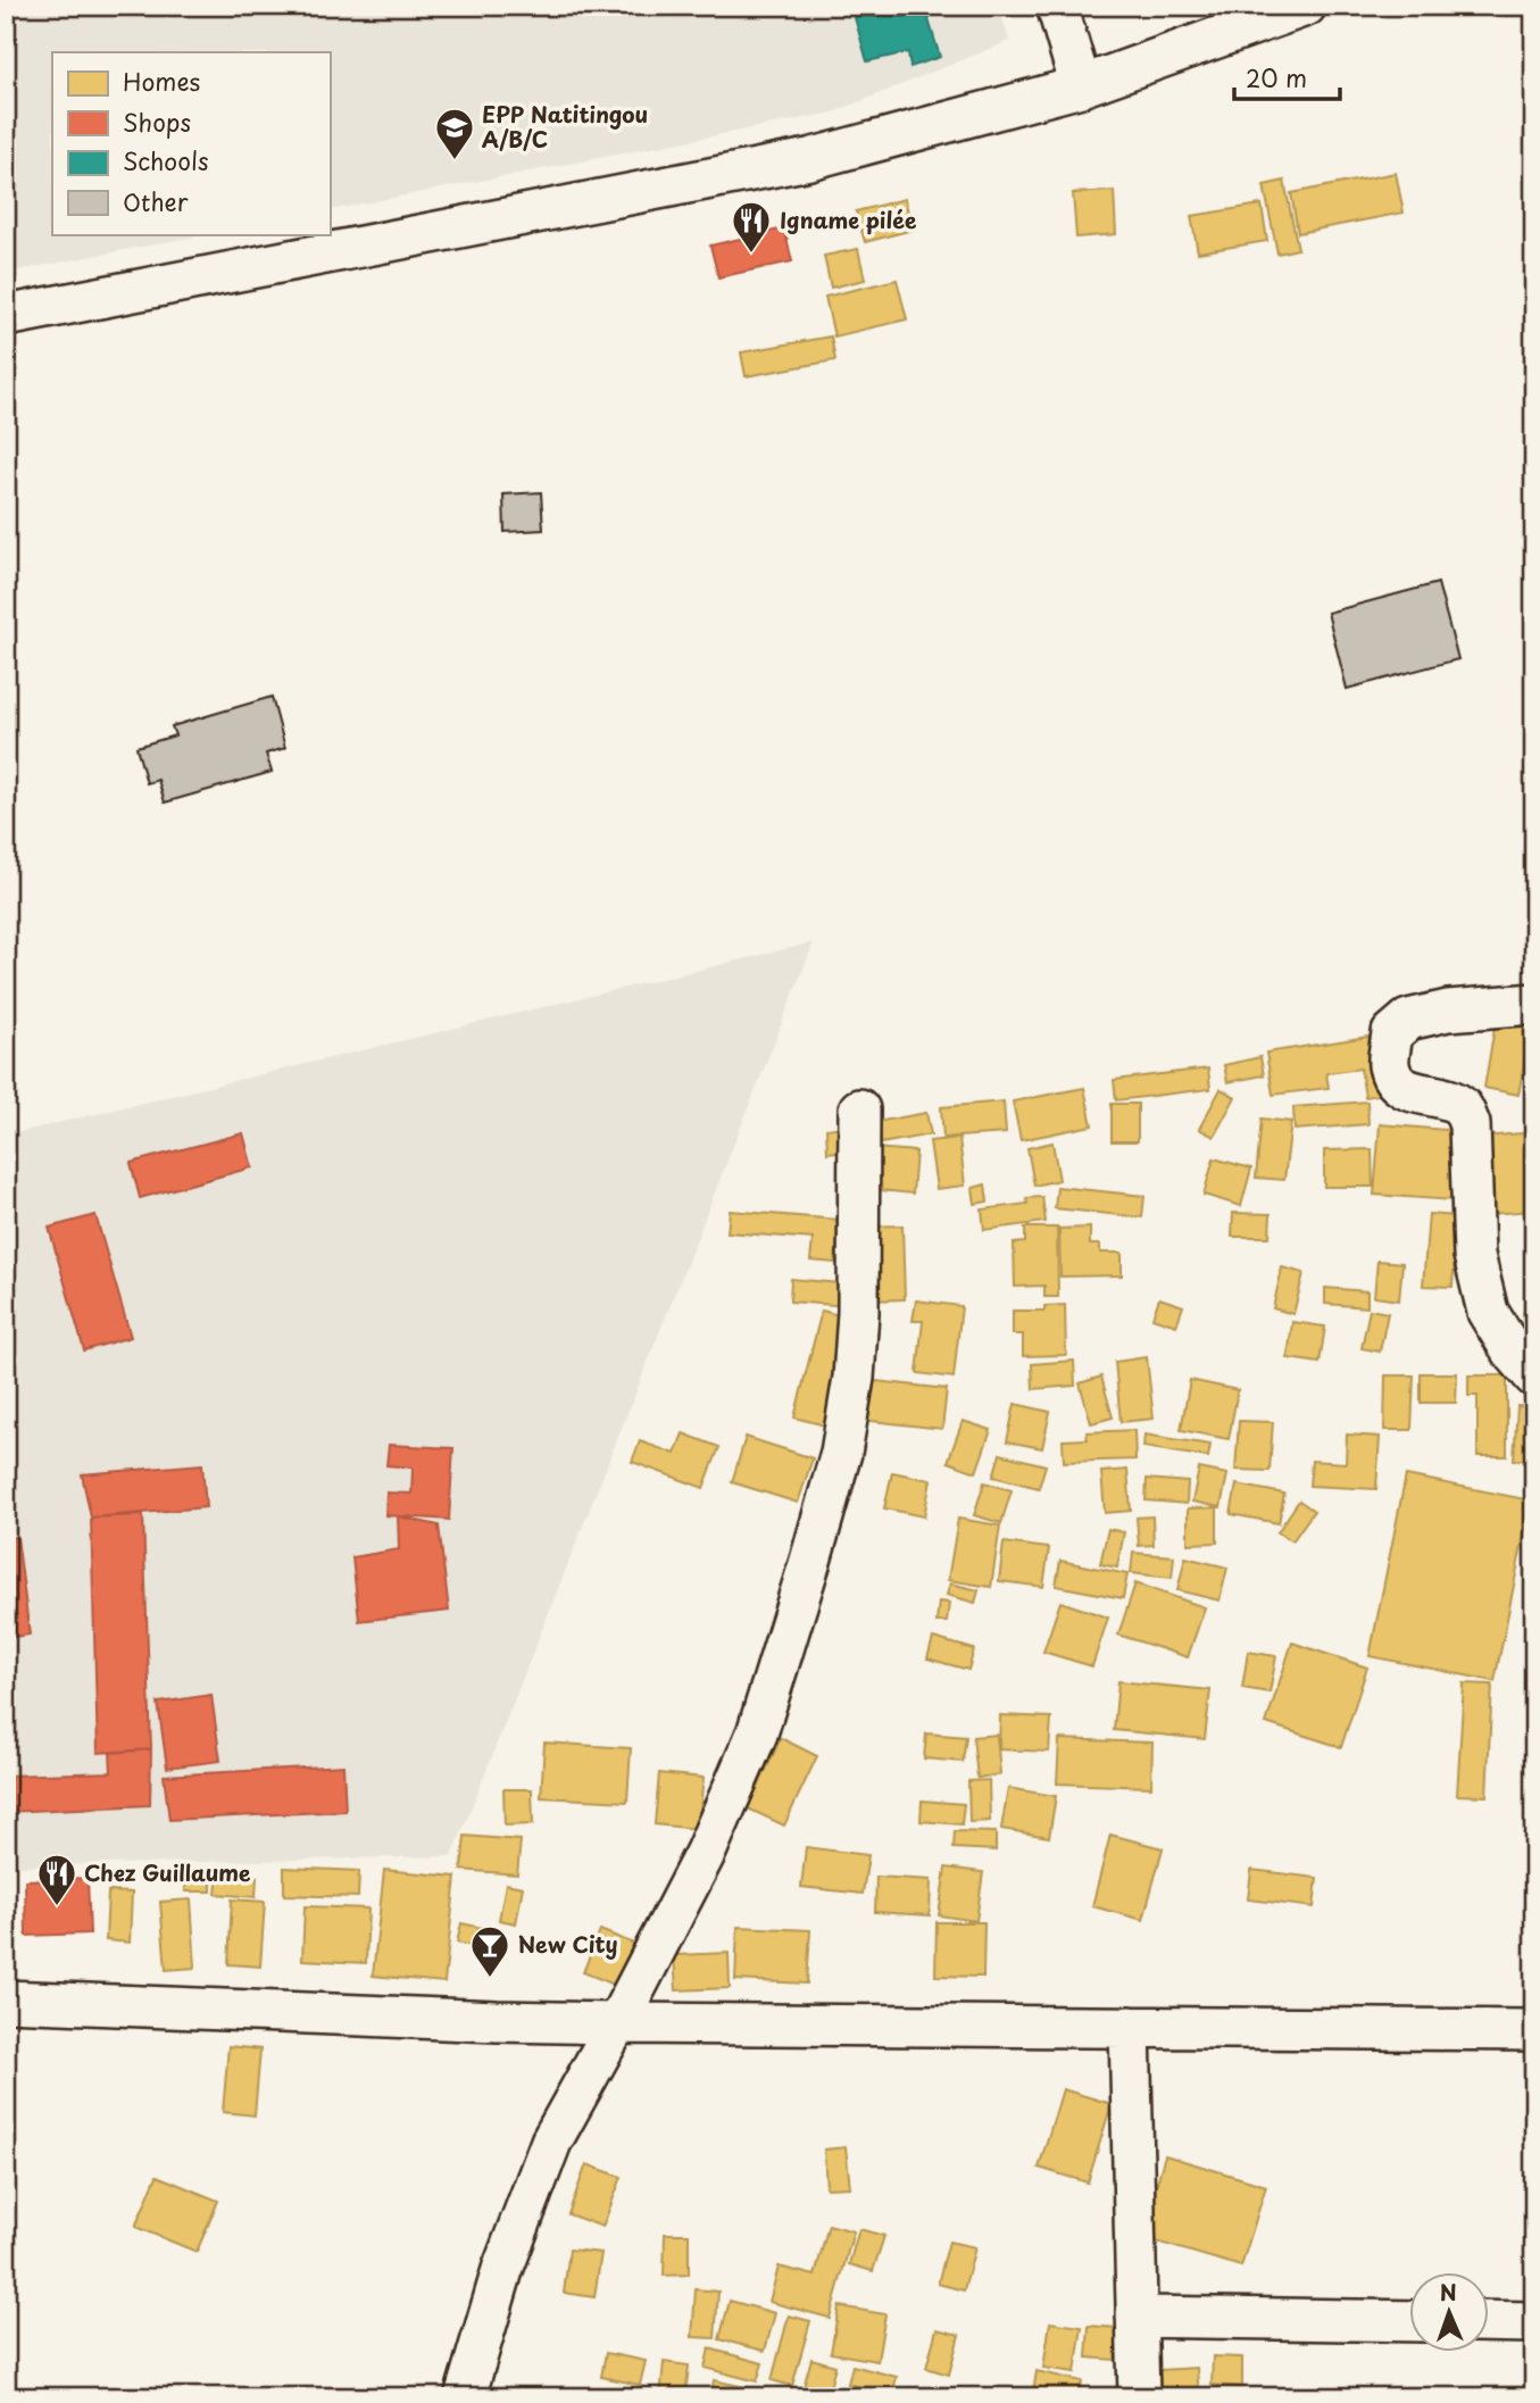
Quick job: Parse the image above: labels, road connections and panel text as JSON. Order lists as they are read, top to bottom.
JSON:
{
  "places": {
    "school or university": ["EPP Natitingou A/B/C"],
    "restaurant": ["Igname pilée", "Chez Guillaume"],
    "bar": ["New City"]
  },
  "legend": [
    "Homes",
    "Shops",
    "Schools",
    "Other"
  ],
  "scale_bar": "20 m",
  "north": "top"
}
